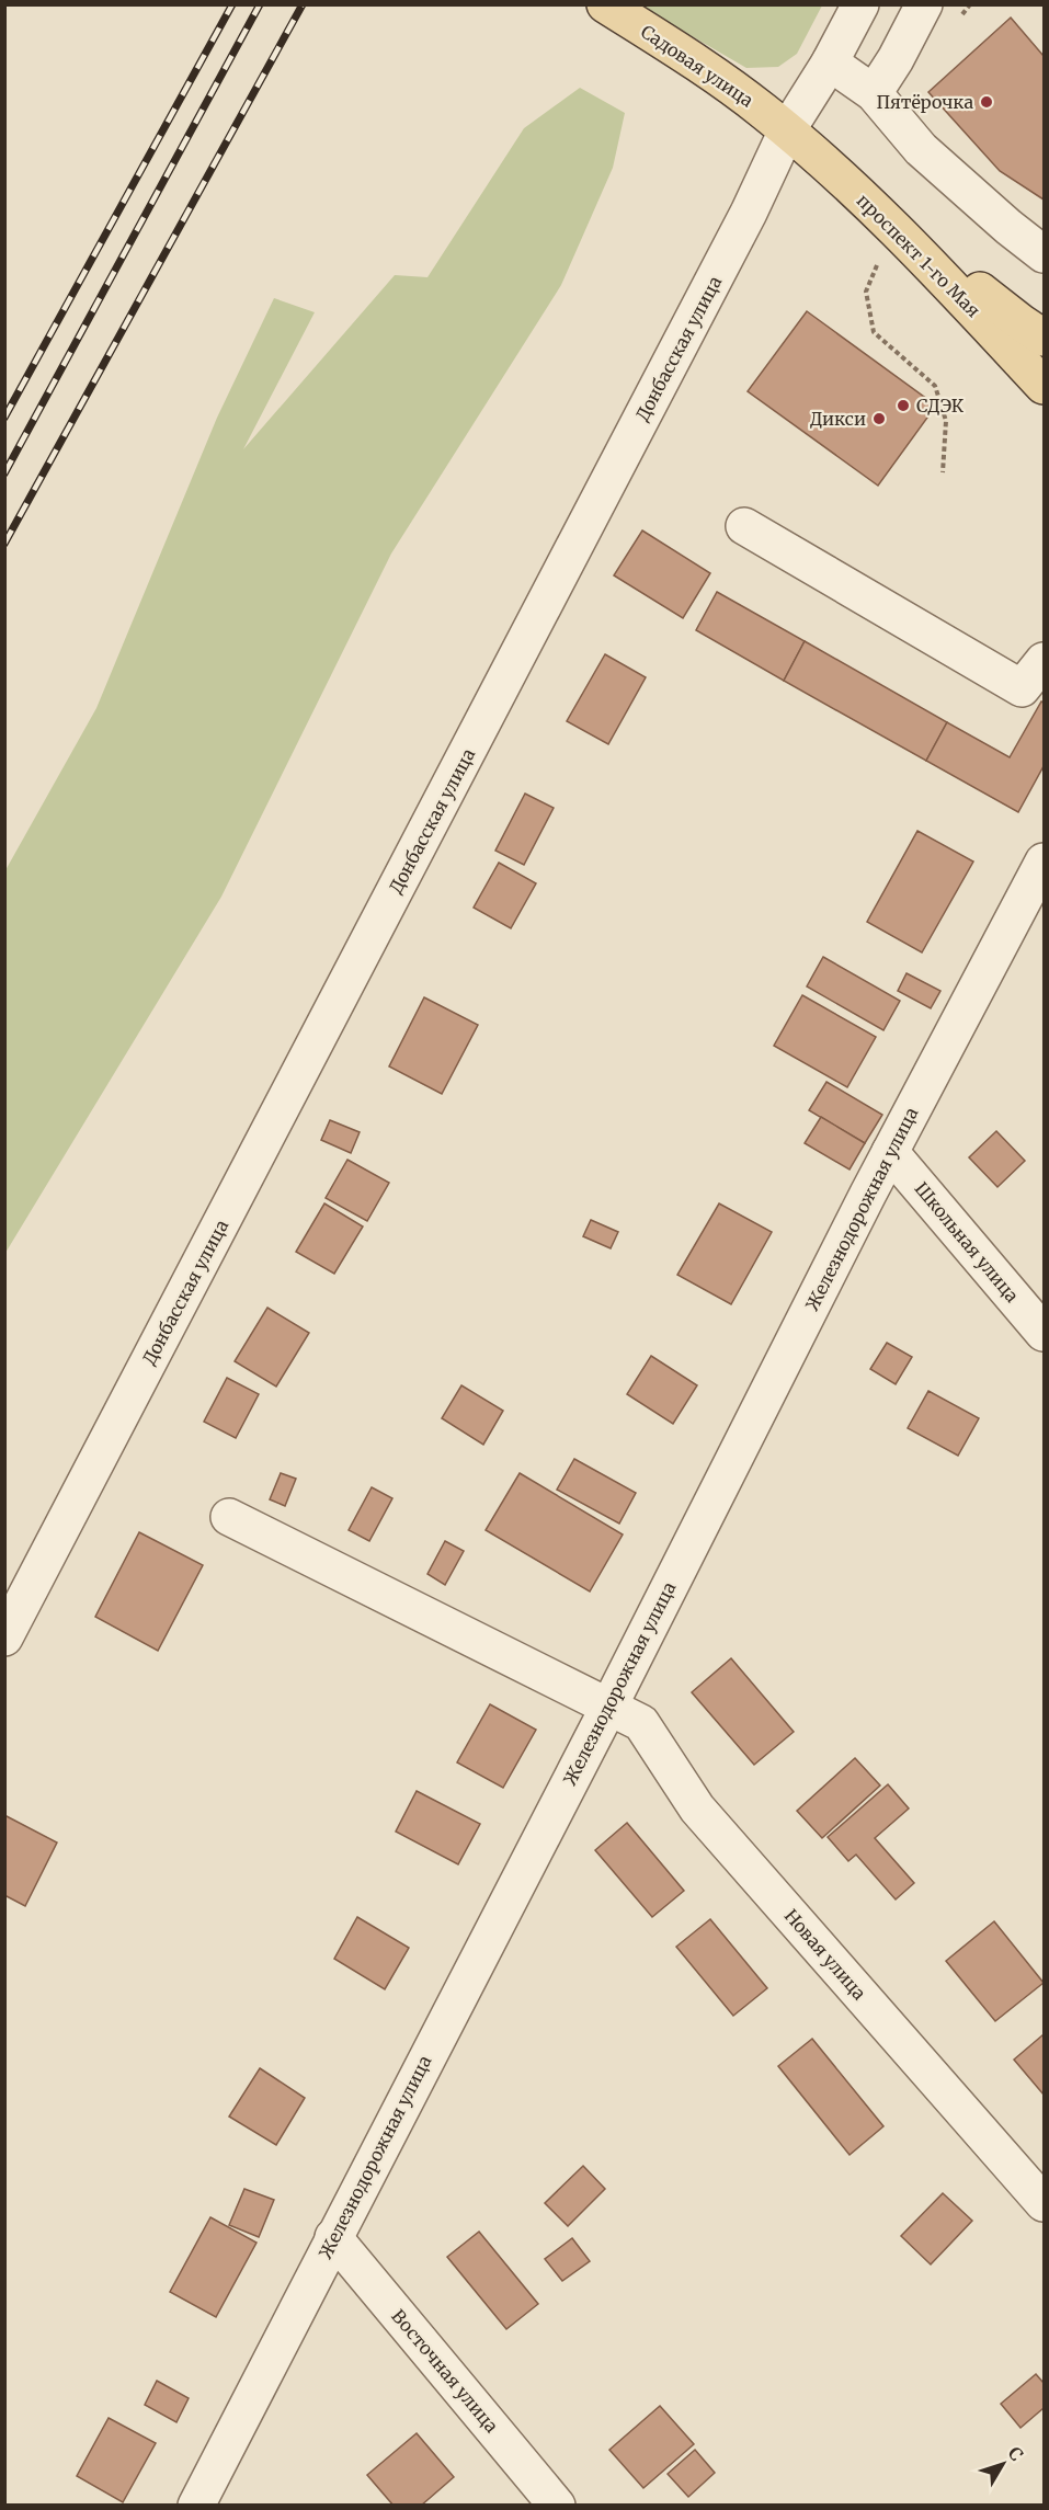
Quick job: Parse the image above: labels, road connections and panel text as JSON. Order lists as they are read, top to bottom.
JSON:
{
  "streets": {
    "main road": ["Садовая улица", "проспект 1-го Мая"],
    "street": [
      "Донбасская улица",
      "Железнодорожная улица",
      "Школьная улица",
      "Новая улица",
      "Восточная улица"
    ]
  },
  "crossings": [
    ["Садовая улица", "проспект 1-го Мая"],
    ["Садовая улица", "Донбасская улица"],
    ["проспект 1-го Мая", "Донбасская улица"],
    ["Железнодорожная улица", "Школьная улица"],
    ["Железнодорожная улица", "Новая улица"],
    ["Железнодорожная улица", "Восточная улица"]
  ],
  "places": ["Пятёрочка", "СДЭК", "Дикси"],
  "north": "top right"
}
